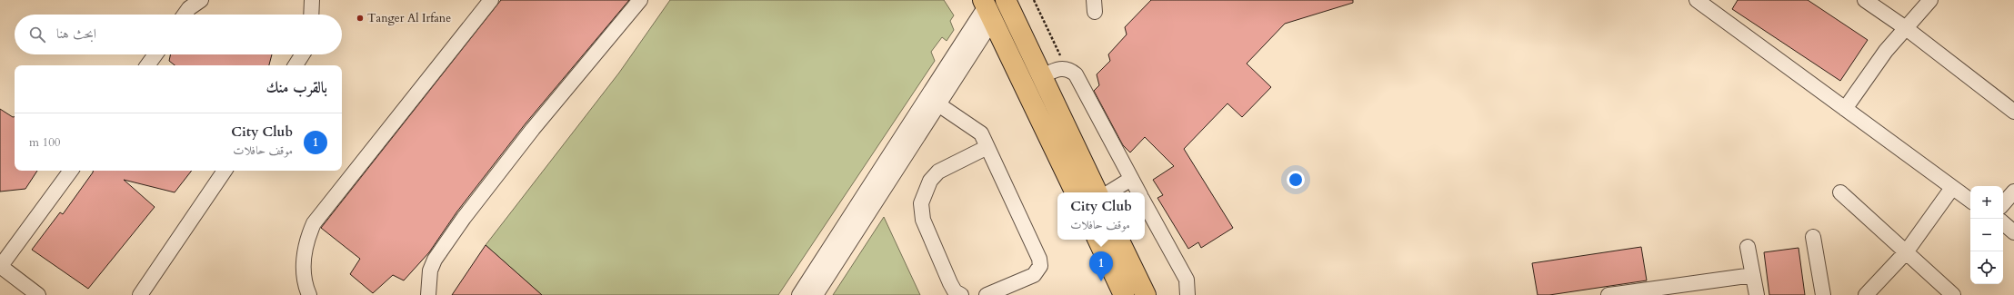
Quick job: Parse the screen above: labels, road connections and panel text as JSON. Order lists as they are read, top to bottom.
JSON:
{
  "places": ["Tanger Al Irfane"],
  "page": {
    "search": "ابحث هنا",
    "heading": "بالقرب منك",
    "list": [
      {
        "mark": "1",
        "name": "City Club",
        "note": "موقف حافلات",
        "value": "100 m"
      }
    ],
    "map_buttons": ["+", "−"],
    "popup": ["City Club", "موقف حافلات"],
    "pins": "1"
  }
}
